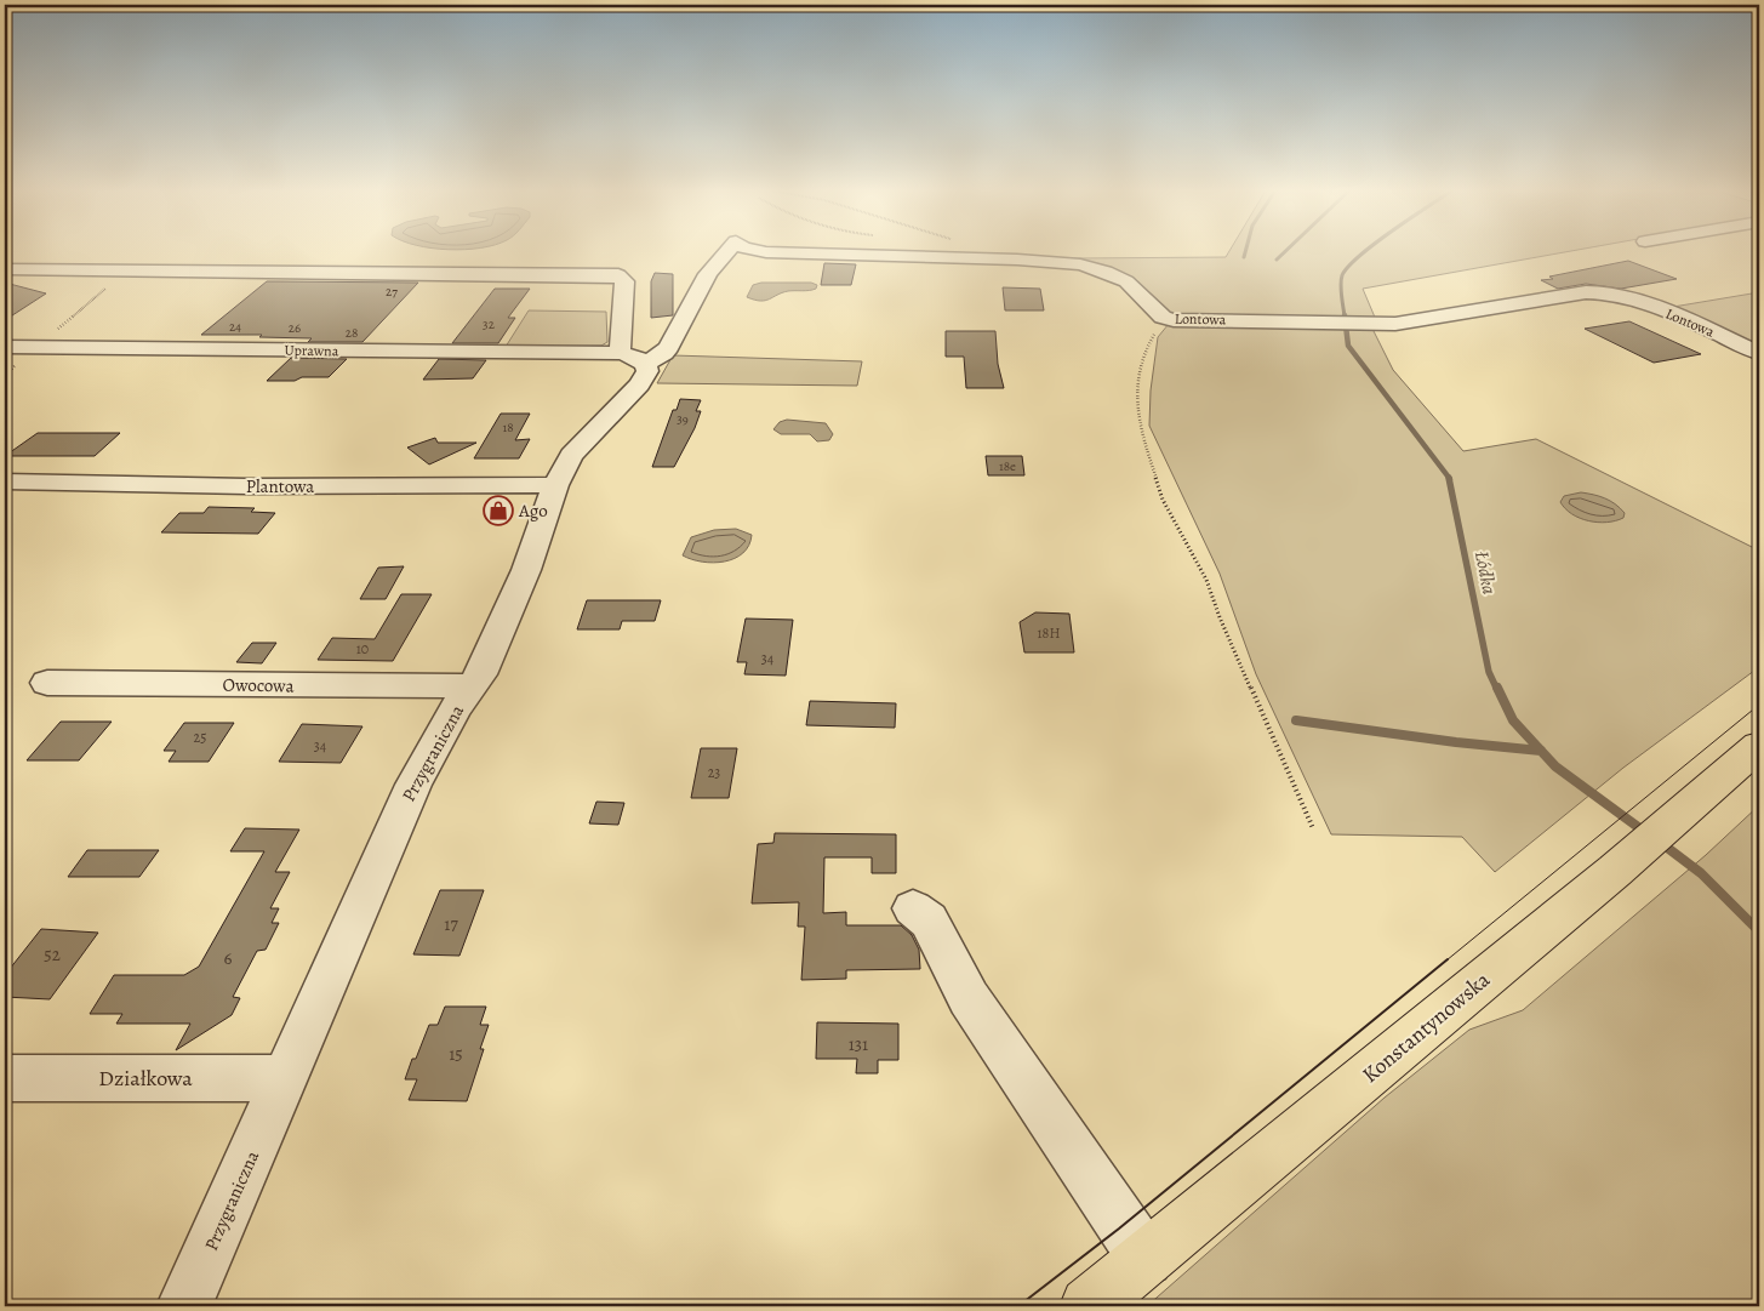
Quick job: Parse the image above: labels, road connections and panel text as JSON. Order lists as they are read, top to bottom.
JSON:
{
  "streets": {
    "main road": ["Konstantynowska"],
    "street": [
      "Lontowa",
      "Uprawna",
      "Plantowa",
      "Owocowa",
      "Przygraniczna",
      "Działkowa"
    ]
  },
  "crossings": [
    ["Lontowa", "Przygraniczna"],
    ["Plantowa", "Przygraniczna"],
    ["Owocowa", "Przygraniczna"],
    ["Przygraniczna", "Działkowa"]
  ],
  "water": ["Łódka"],
  "places": {
    "shop": ["Ago"]
  },
  "house_numbers": [
    "27",
    "32",
    "24",
    "26",
    "28",
    "39",
    "18",
    "18e",
    "18H",
    "10",
    "34",
    "25",
    "34",
    "23",
    "17",
    "52",
    "6",
    "131",
    "15"
  ]
}
